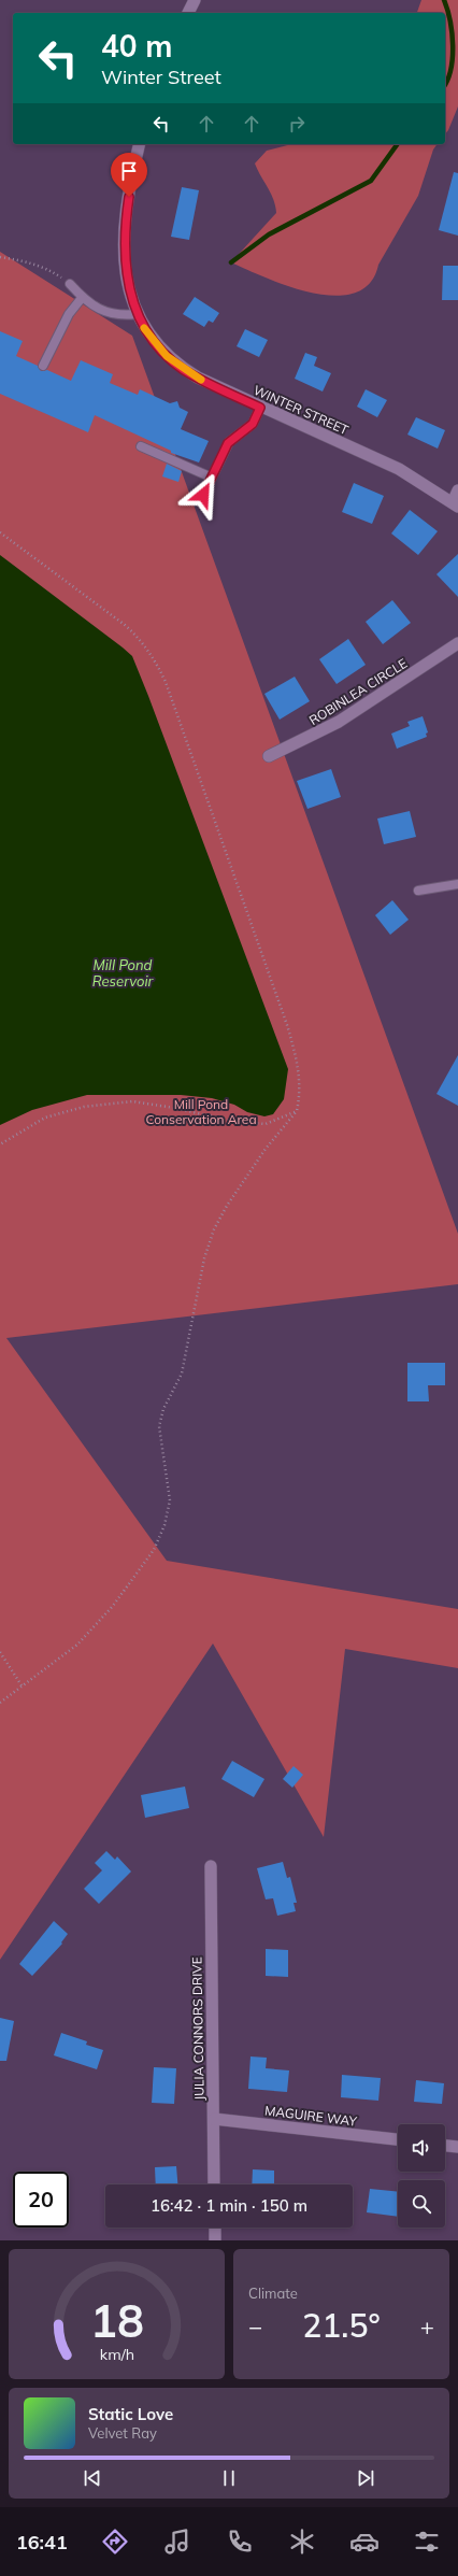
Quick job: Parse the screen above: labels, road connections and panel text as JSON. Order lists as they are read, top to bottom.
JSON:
{
  "streets": {
    "street": [
      "WINTER STREET",
      "ROBINLEA CIRCLE",
      "JULIA CONNORS DRIVE",
      "MAGUIRE WAY"
    ]
  },
  "crossings": [
    ["JULIA CONNORS DRIVE", "MAGUIRE WAY"]
  ],
  "water": ["Mill Pond Reservoir"],
  "parks": ["Mill Pond Conservation Area"],
  "page": {
    "turn": ["40 m", "Winter Street"],
    "limit": "20",
    "trip": "16:42 · 1 min · 150 m",
    "tile": "Climate",
    "heat": ["−", "21.5°", "+"],
    "song": ["Static Love", "Velvet Ray"],
    "tabs": "16:41",
    "gauge": ["18", "km/h"]
  }
}
